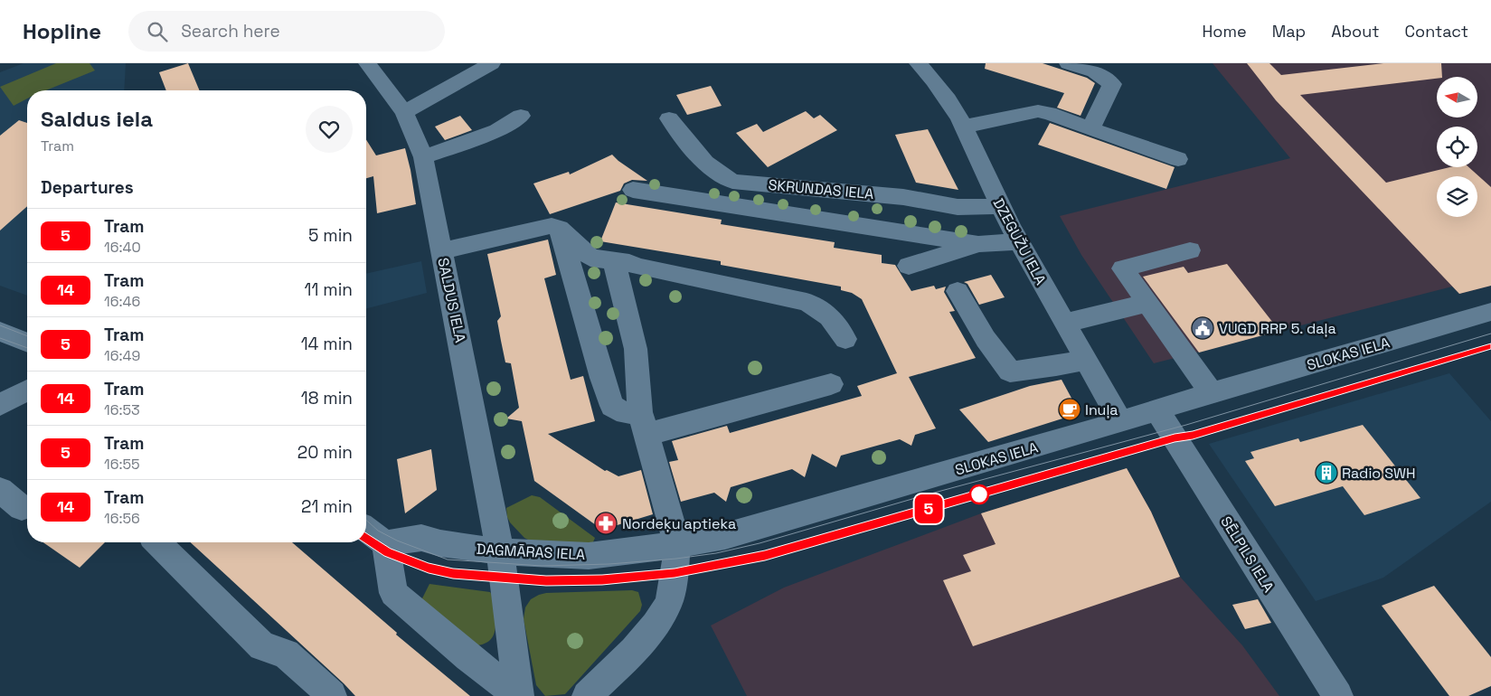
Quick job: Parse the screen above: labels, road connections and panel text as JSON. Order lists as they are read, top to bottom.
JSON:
{
  "streets": {
    "street": [
      "SKRUNDAS IELA",
      "DZEGUŽU IELA",
      "SALDUS IELA",
      "SLOKAS IELA",
      "DAGMĀRAS IELA",
      "SĒLPILS IELA"
    ]
  },
  "crossings": [
    ["SKRUNDAS IELA", "DZEGUŽU IELA"],
    ["DZEGUŽU IELA", "SLOKAS IELA"],
    ["SALDUS IELA", "DAGMĀRAS IELA"],
    ["SLOKAS IELA", "DAGMĀRAS IELA"],
    ["SLOKAS IELA", "SĒLPILS IELA"]
  ],
  "places": {
    "public building": ["VUGD RRP 5. daļa"],
    "cafe": ["Inuļa"],
    "building": ["Radio SWH"],
    "pharmacy": ["Nordeķu aptieka"]
  },
  "lines": ["tram line 5"],
  "north": "left",
  "page": {
    "header": "Hopline",
    "search": "Search here",
    "nav": [
      "Home",
      "Map",
      "About",
      "Contact"
    ],
    "on_map": "5",
    "heading": [
      ["Saldus iela", "Tram"],
      "Departures"
    ],
    "list": [
      {
        "mark": "5",
        "name": "Tram",
        "note": "16:40",
        "value": "5 min"
      },
      {
        "mark": "14",
        "name": "Tram",
        "note": "16:46",
        "value": "11 min"
      },
      {
        "mark": "5",
        "name": "Tram",
        "note": "16:49",
        "value": "14 min"
      },
      {
        "mark": "14",
        "name": "Tram",
        "note": "16:53",
        "value": "18 min"
      },
      {
        "mark": "5",
        "name": "Tram",
        "note": "16:55",
        "value": "20 min"
      },
      {
        "mark": "14",
        "name": "Tram",
        "note": "16:56",
        "value": "21 min"
      }
    ]
  }
}
